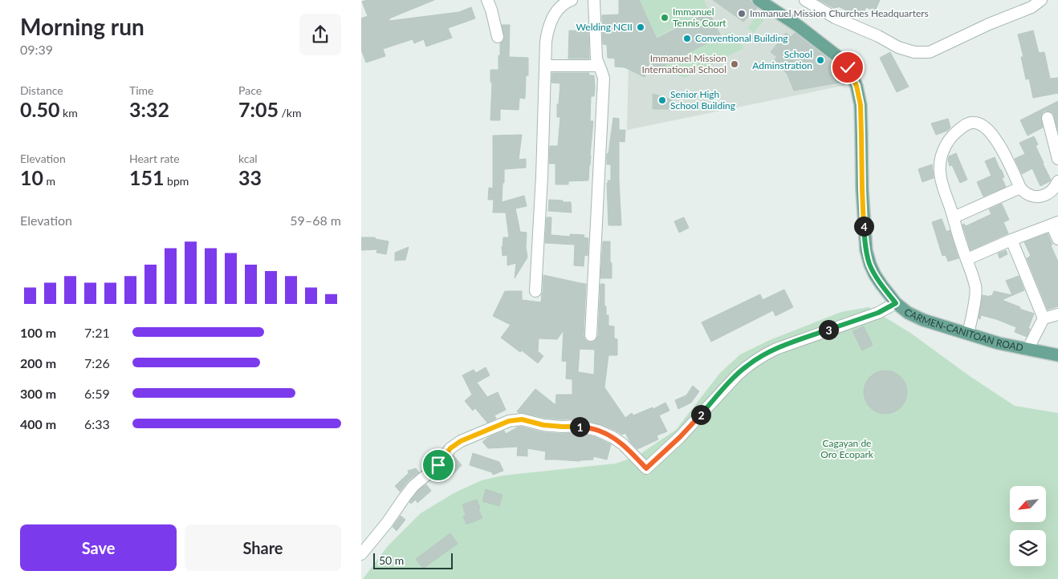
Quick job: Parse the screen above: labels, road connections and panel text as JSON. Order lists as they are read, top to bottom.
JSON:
{
  "streets": {
    "main road": ["CARMEN-CANITOAN ROAD"]
  },
  "parks": ["Cagayan de Oro Ecopark"],
  "places": [
    "Immanuel Mission Churches Headquarters",
    "Immanuel Tennis Court",
    "Welding NCII",
    "Conventional Building",
    "School Adminstration",
    "Immanuel Mission International School",
    "Senior High School Building"
  ],
  "scale_bar": "50 m",
  "north": "bottom left",
  "page": {
    "heading": ["Morning run", "09:39"],
    "stats": [
      ["Distance", "0.50 km"],
      ["Time", "3:32"],
      ["Pace", "7:05 /km"],
      ["Elevation", "10 m"],
      ["Heart rate", "151 bpm"],
      ["kcal", "33"]
    ],
    "chart": ["Elevation", "59–68 m"],
    "pins": [
      "4",
      "3",
      "2",
      "1"
    ],
    "list": [
      {
        "name": "100 m",
        "note": "7:21"
      },
      {
        "name": "200 m",
        "note": "7:26"
      },
      {
        "name": "300 m",
        "note": "6:59"
      },
      {
        "name": "400 m",
        "note": "6:33"
      }
    ],
    "buttons": ["Save", "Share"],
    "scale": "50 m"
  }
}
